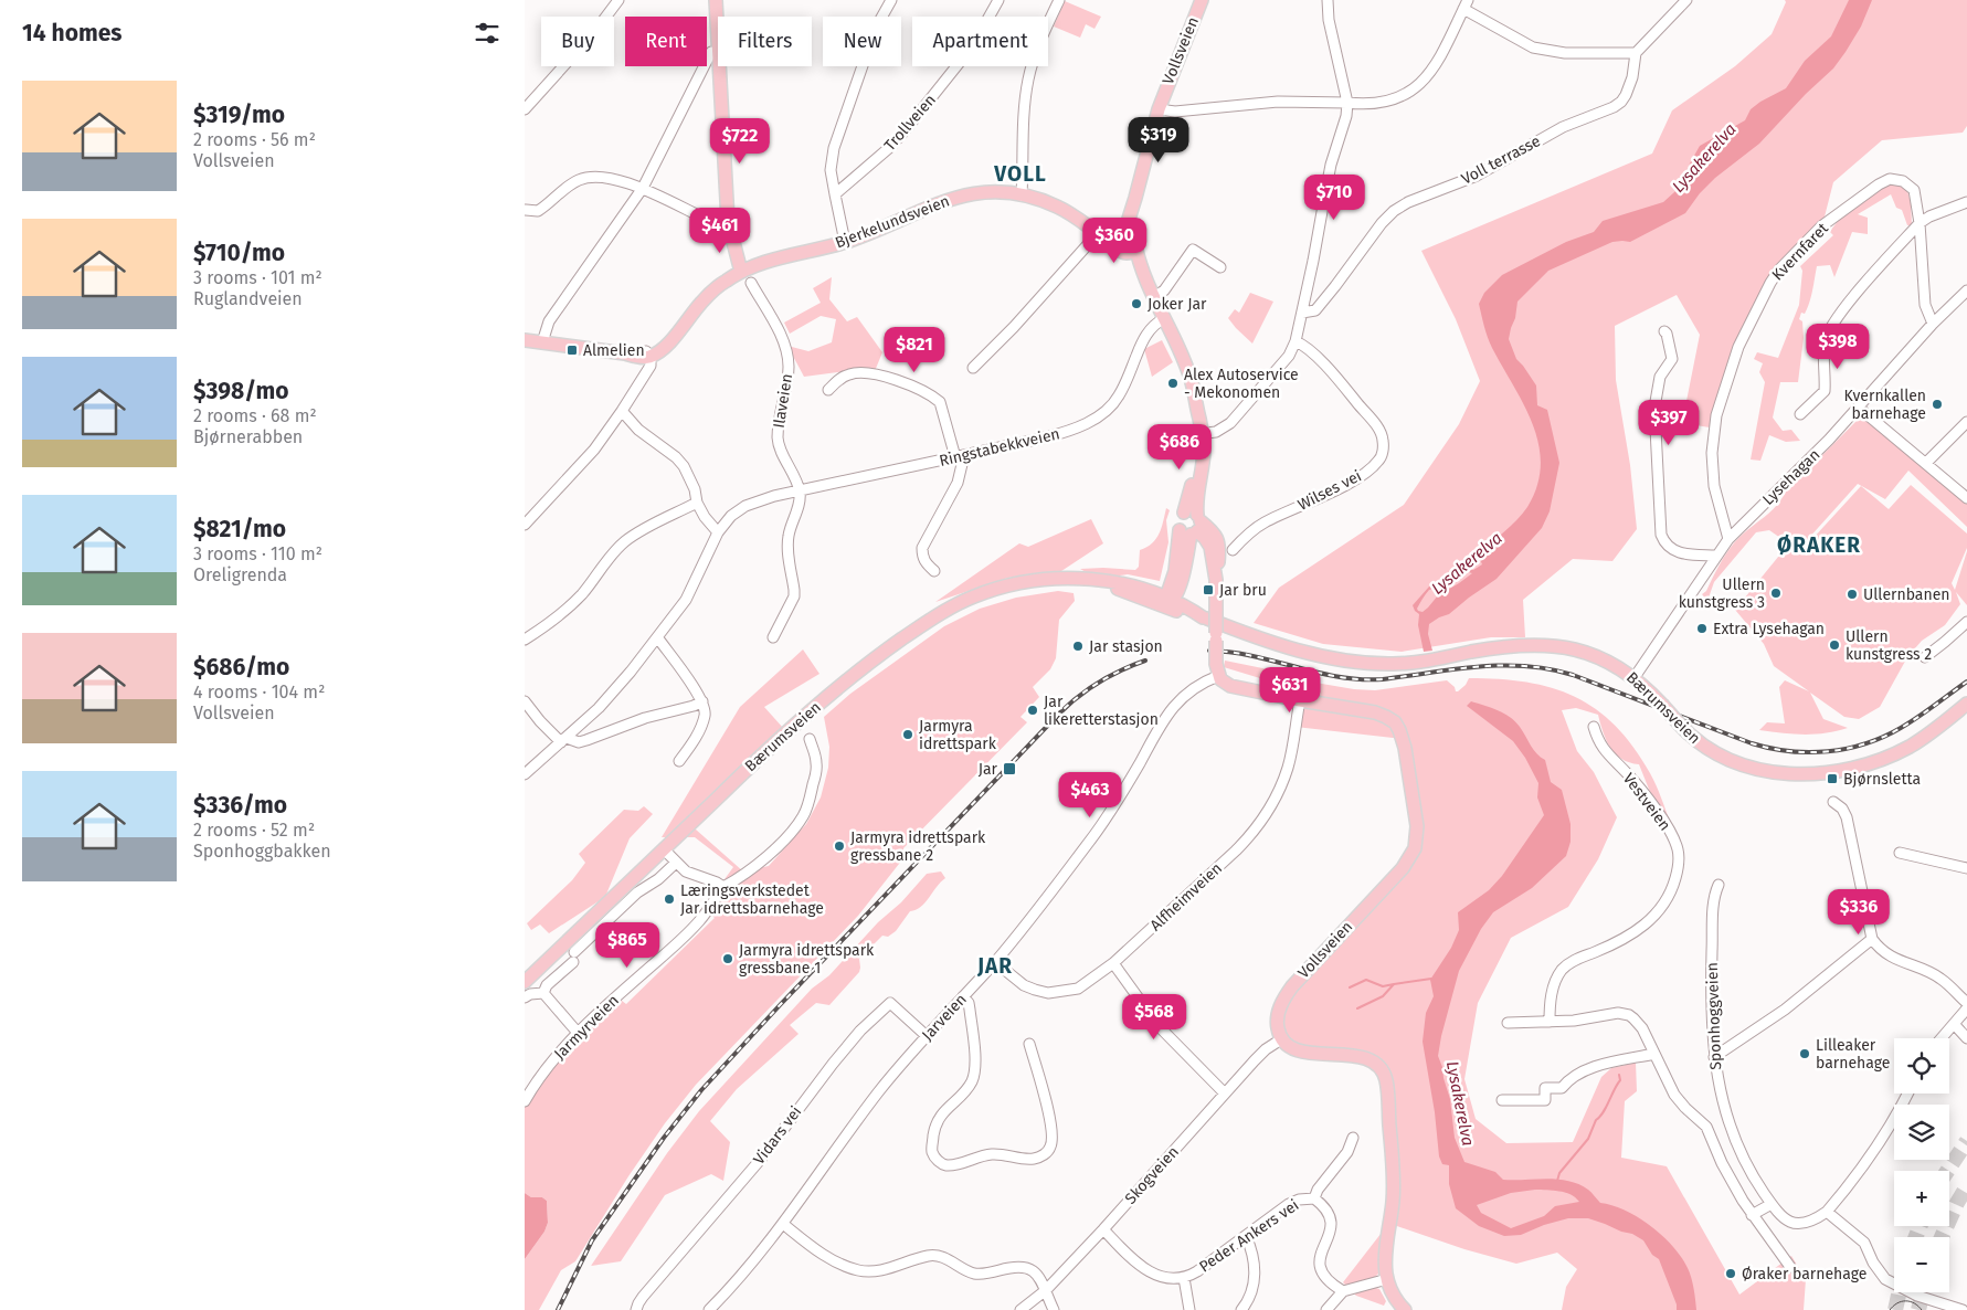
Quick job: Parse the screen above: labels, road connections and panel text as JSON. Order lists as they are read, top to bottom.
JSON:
{
  "streets": {
    "main road": ["Vollsveien", "Bjerkelundsveien", "Bærumsveien"],
    "street": [
      "Trollveien",
      "Voll terrasse",
      "Kvernfaret",
      "Ilaveien",
      "Ringstabekkveien",
      "Lysehagan",
      "Wilses vei",
      "Vestveien",
      "Alfheimveien",
      "Sponhoggveien",
      "Jarveien",
      "Jarmyrveien",
      "Vidars vei",
      "Skogveien",
      "Peder Ankers vei"
    ]
  },
  "crossings": [
    ["Vollsveien", "Bjerkelundsveien"],
    ["Vollsveien", "Alfheimveien"],
    ["Vollsveien", "Jarveien"],
    ["Vollsveien", "Skogveien"],
    ["Kvernfaret", "Lysehagan"],
    ["Ilaveien", "Ringstabekkveien"],
    ["Lysehagan", "Bærumsveien"],
    ["Alfheimveien", "Jarveien"],
    ["Jarveien", "Vidars vei"],
    ["Skogveien", "Peder Ankers vei"]
  ],
  "districts": ["VOLL", "ØRAKER", "JAR"],
  "water": ["Lysakerelva"],
  "places": {
    "other": [
      "Joker Jar",
      "Alex Autoservice - Mekonomen",
      "Kvernkallen barnehage",
      "Ullern kunstgress 3",
      "Ullernbanen",
      "Extra Lysehagan",
      "Ullern kunstgress 2",
      "Jar stasjon",
      "Jar likeretterstasjon",
      "Jarmyra idrettspark",
      "Jarmyra idrettspark gressbane 2",
      "Læringsverkstedet Jar idrettsbarnehage",
      "Jarmyra idrettspark gressbane 1",
      "Lilleaker barnehage",
      "Øraker barnehage"
    ],
    "transit": [
      "Almelien",
      "Jar bru",
      "Jar",
      "Bjørnsletta"
    ]
  },
  "page": {
    "heading": "14 homes",
    "chip": [
      "Buy",
      "Rent",
      "Filters",
      "New",
      "Apartment"
    ],
    "list": [
      {
        "name": "$319/mo",
        "note": "2 rooms · 56 m² · Vollsveien"
      },
      {
        "name": "$710/mo",
        "note": "3 rooms · 101 m² · Ruglandveien"
      },
      {
        "name": "$398/mo",
        "note": "2 rooms · 68 m² · Bjørnerabben"
      },
      {
        "name": "$821/mo",
        "note": "3 rooms · 110 m² · Oreligrenda"
      },
      {
        "name": "$686/mo",
        "note": "4 rooms · 104 m² · Vollsveien"
      },
      {
        "name": "$336/mo",
        "note": "2 rooms · 52 m² · Sponhoggbakken"
      }
    ],
    "price": [
      "$319",
      "$722",
      "$710",
      "$461",
      "$360",
      "$398",
      "$821",
      "$397",
      "$686",
      "$631",
      "$463",
      "$336",
      "$865",
      "$568"
    ],
    "map_buttons": ["+", "−"]
  }
}
